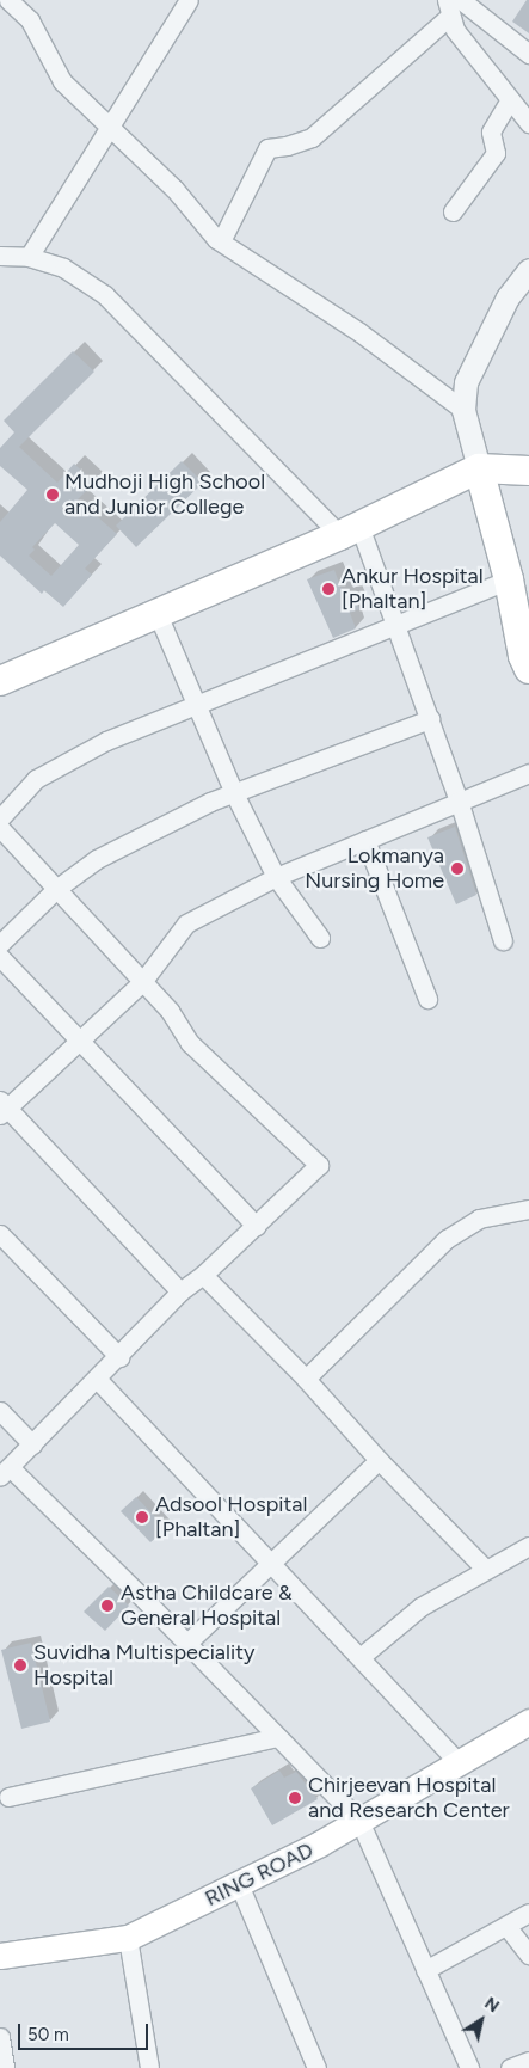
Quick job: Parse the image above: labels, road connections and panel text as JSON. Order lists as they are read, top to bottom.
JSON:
{
  "streets": {
    "main road": ["RING ROAD"]
  },
  "places": [
    "Mudhoji High School and Junior College",
    "Ankur Hospital [Phaltan]",
    "Lokmanya Nursing Home",
    "Adsool Hospital [Phaltan]",
    "Astha Childcare & General Hospital",
    "Suvidha Multispeciality Hospital",
    "Chirjeevan Hospital and Research Center"
  ],
  "scale_bar": "50 m",
  "north": "top right"
}
